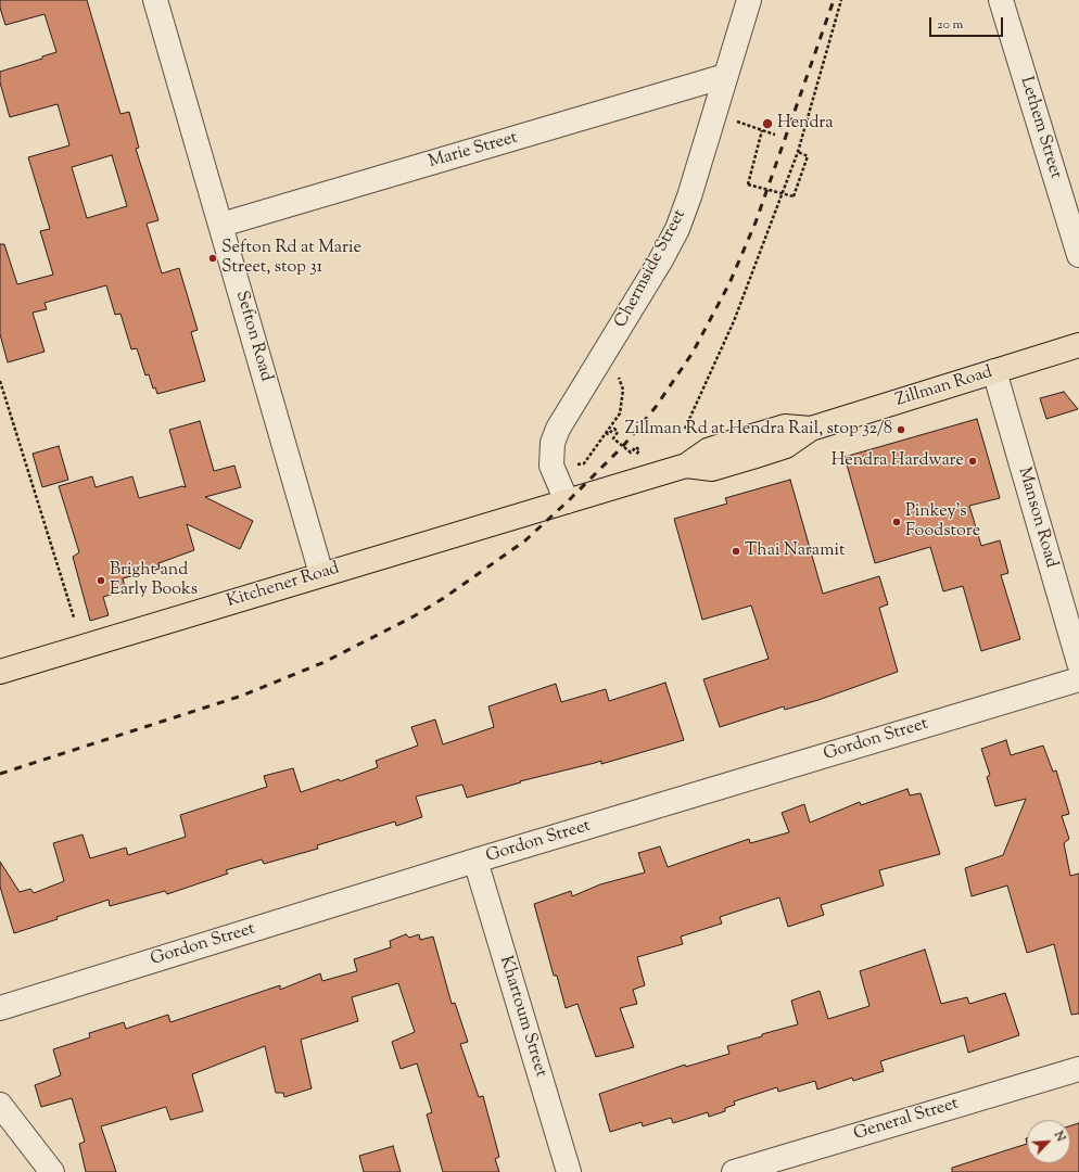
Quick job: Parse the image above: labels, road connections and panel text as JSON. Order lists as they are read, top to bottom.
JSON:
{
  "streets": {
    "main road": ["Zillman Road", "Kitchener Road"],
    "street": [
      "Lethem Street",
      "Marie Street",
      "Chermside Street",
      "Sefton Road",
      "Manson Road",
      "Gordon Street",
      "Khartoum Street",
      "General Street"
    ]
  },
  "crossings": [
    ["Marie Street", "Chermside Street"],
    ["Marie Street", "Sefton Road"],
    ["Chermside Street", "Zillman Road"],
    ["Chermside Street", "Kitchener Road"],
    ["Sefton Road", "Kitchener Road"],
    ["Zillman Road", "Manson Road"],
    ["Zillman Road", "Kitchener Road"],
    ["Gordon Street", "Khartoum Street"]
  ],
  "places": [
    "Hendra",
    "Sefton Rd at Marie Street, stop 31",
    "Zillman Rd at Hendra Rail, stop 32/8",
    "Hendra Hardware",
    "Pinkey's Foodstore",
    "Thai Naramit",
    "Bright and Early Books"
  ],
  "scale_bar": "20 m",
  "north": "top right"
}
